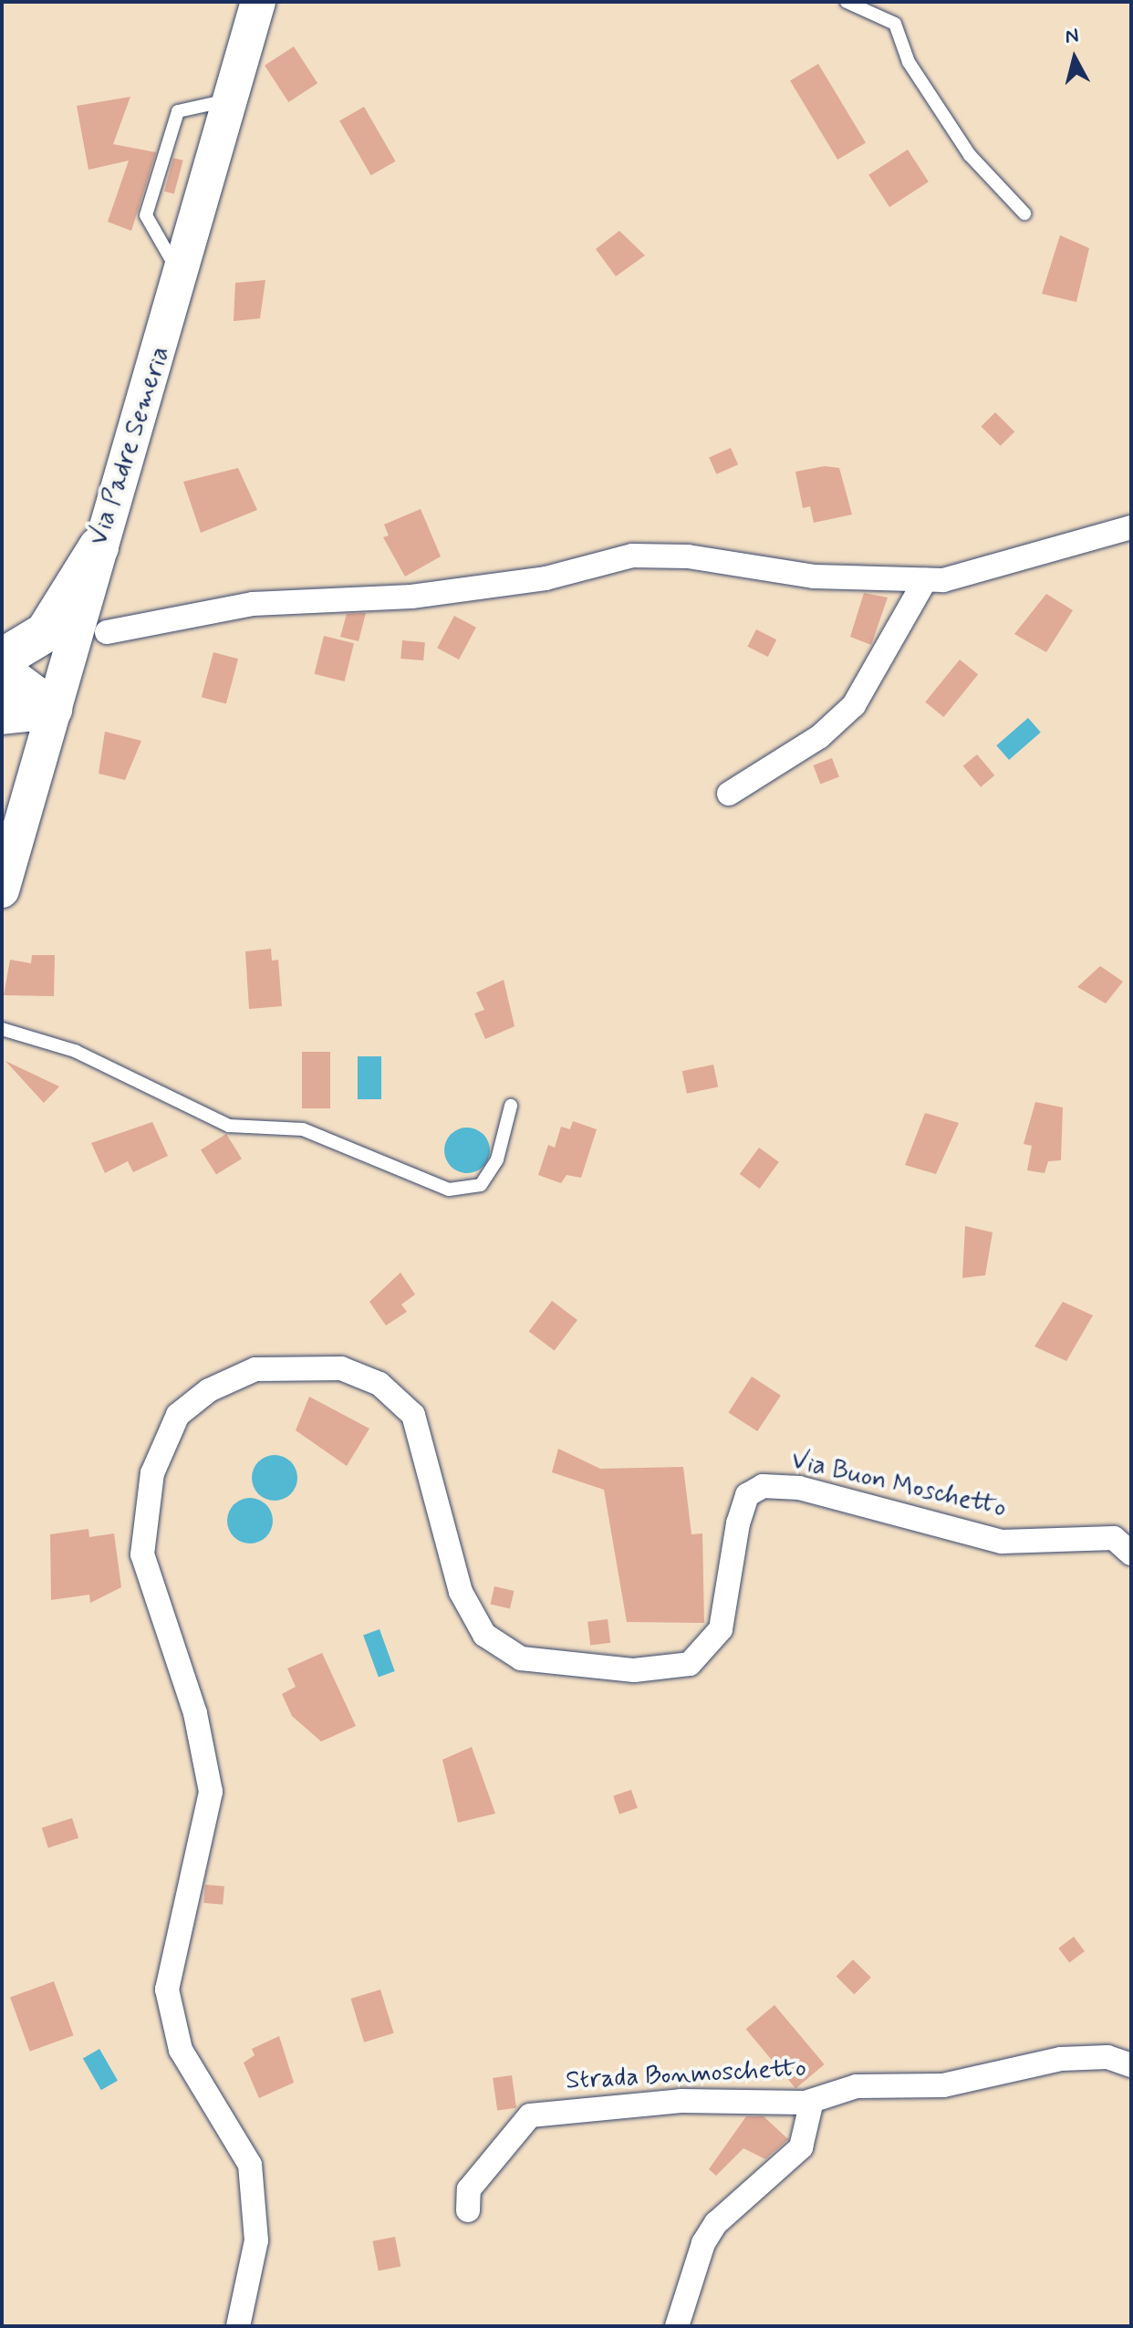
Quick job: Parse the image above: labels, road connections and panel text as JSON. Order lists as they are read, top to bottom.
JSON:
{
  "streets": {
    "main road": ["Via Padre Semeria"],
    "street": ["Via Buon Moschetto", "Strada Bonmoschetto"]
  },
  "north": "top"
}
